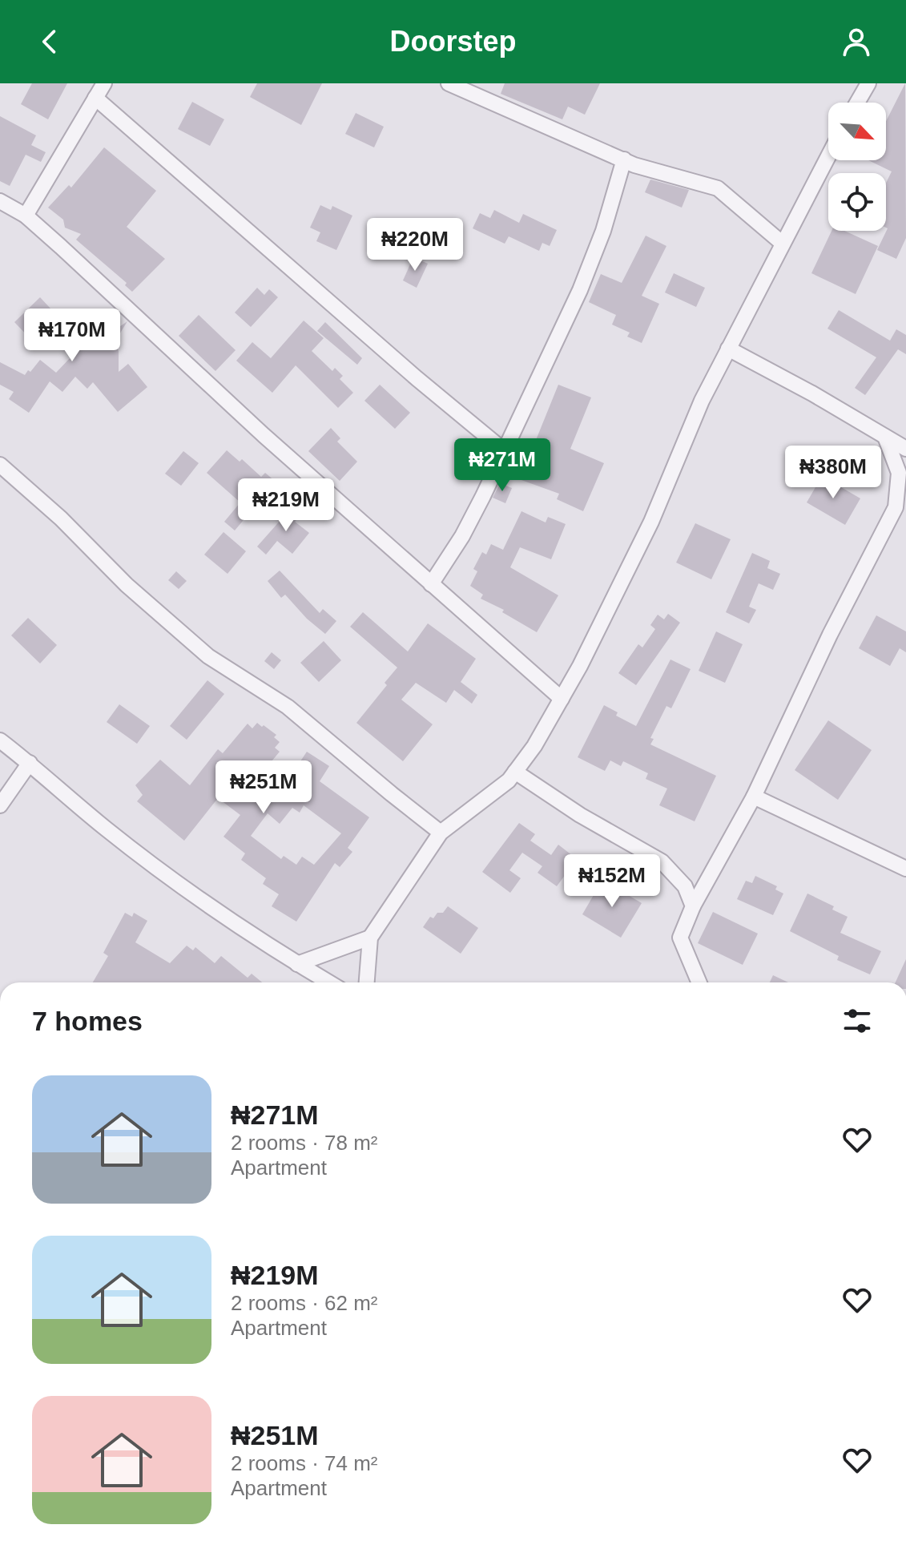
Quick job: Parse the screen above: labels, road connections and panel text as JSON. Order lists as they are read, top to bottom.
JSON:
{
  "north": "bottom right",
  "page": {
    "header": "Doorstep",
    "price": [
      "₦220M",
      "₦170M",
      "₦271M",
      "₦380M",
      "₦219M",
      "₦251M",
      "₦152M"
    ],
    "heading": "7 homes",
    "list": [
      {
        "name": "₦271M",
        "note": "2 rooms · 78 m² · Apartment"
      },
      {
        "name": "₦219M",
        "note": "2 rooms · 62 m² · Apartment"
      },
      {
        "name": "₦251M",
        "note": "2 rooms · 74 m² · Apartment"
      }
    ]
  }
}
